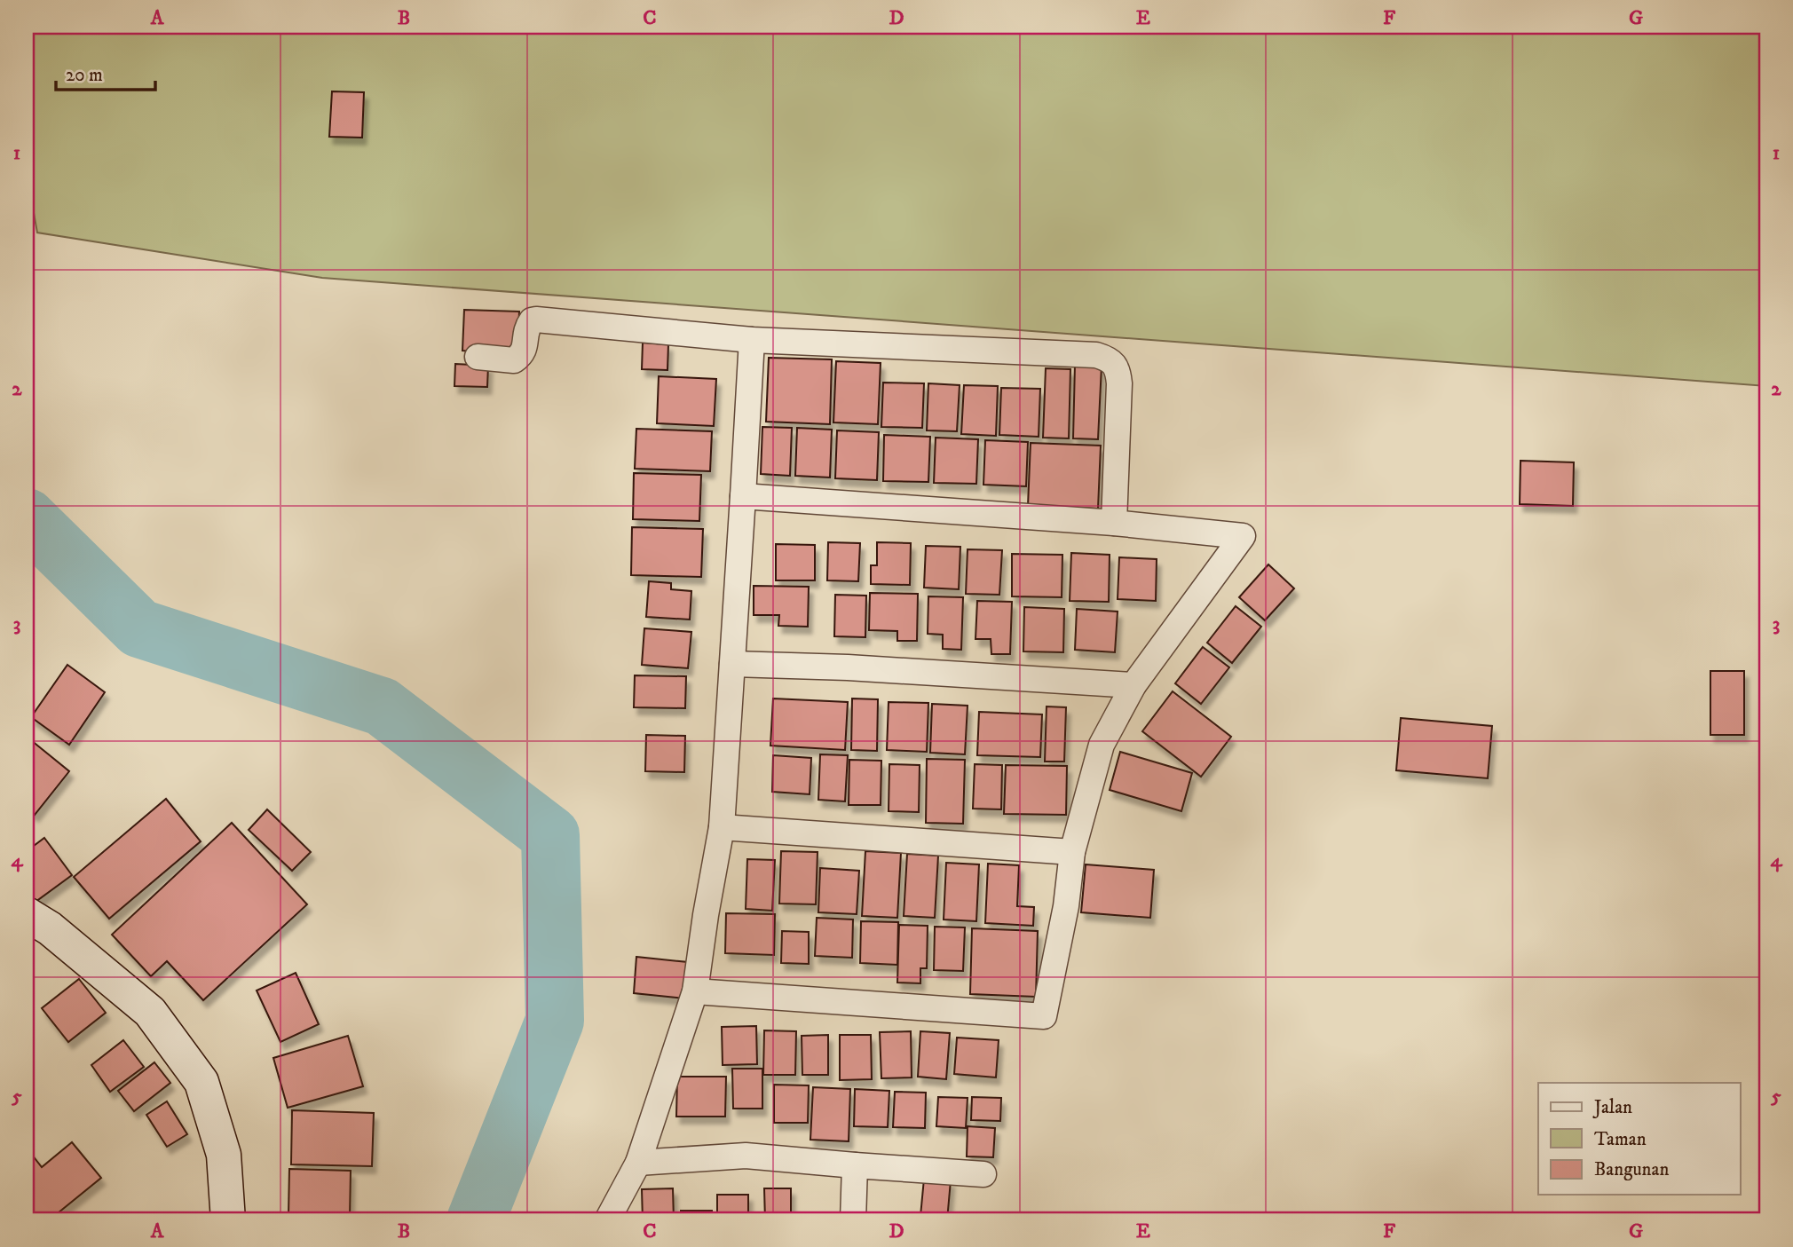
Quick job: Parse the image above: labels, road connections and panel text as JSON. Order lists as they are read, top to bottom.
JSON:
{
  "legend": ["Jalan", "Taman", "Bangunan"],
  "scale_bar": "20 m",
  "grid": {
    "columns": [
      "A",
      "B",
      "C",
      "D",
      "E",
      "F",
      "G"
    ],
    "rows": [
      "1",
      "2",
      "3",
      "4",
      "5"
    ]
  }
}
